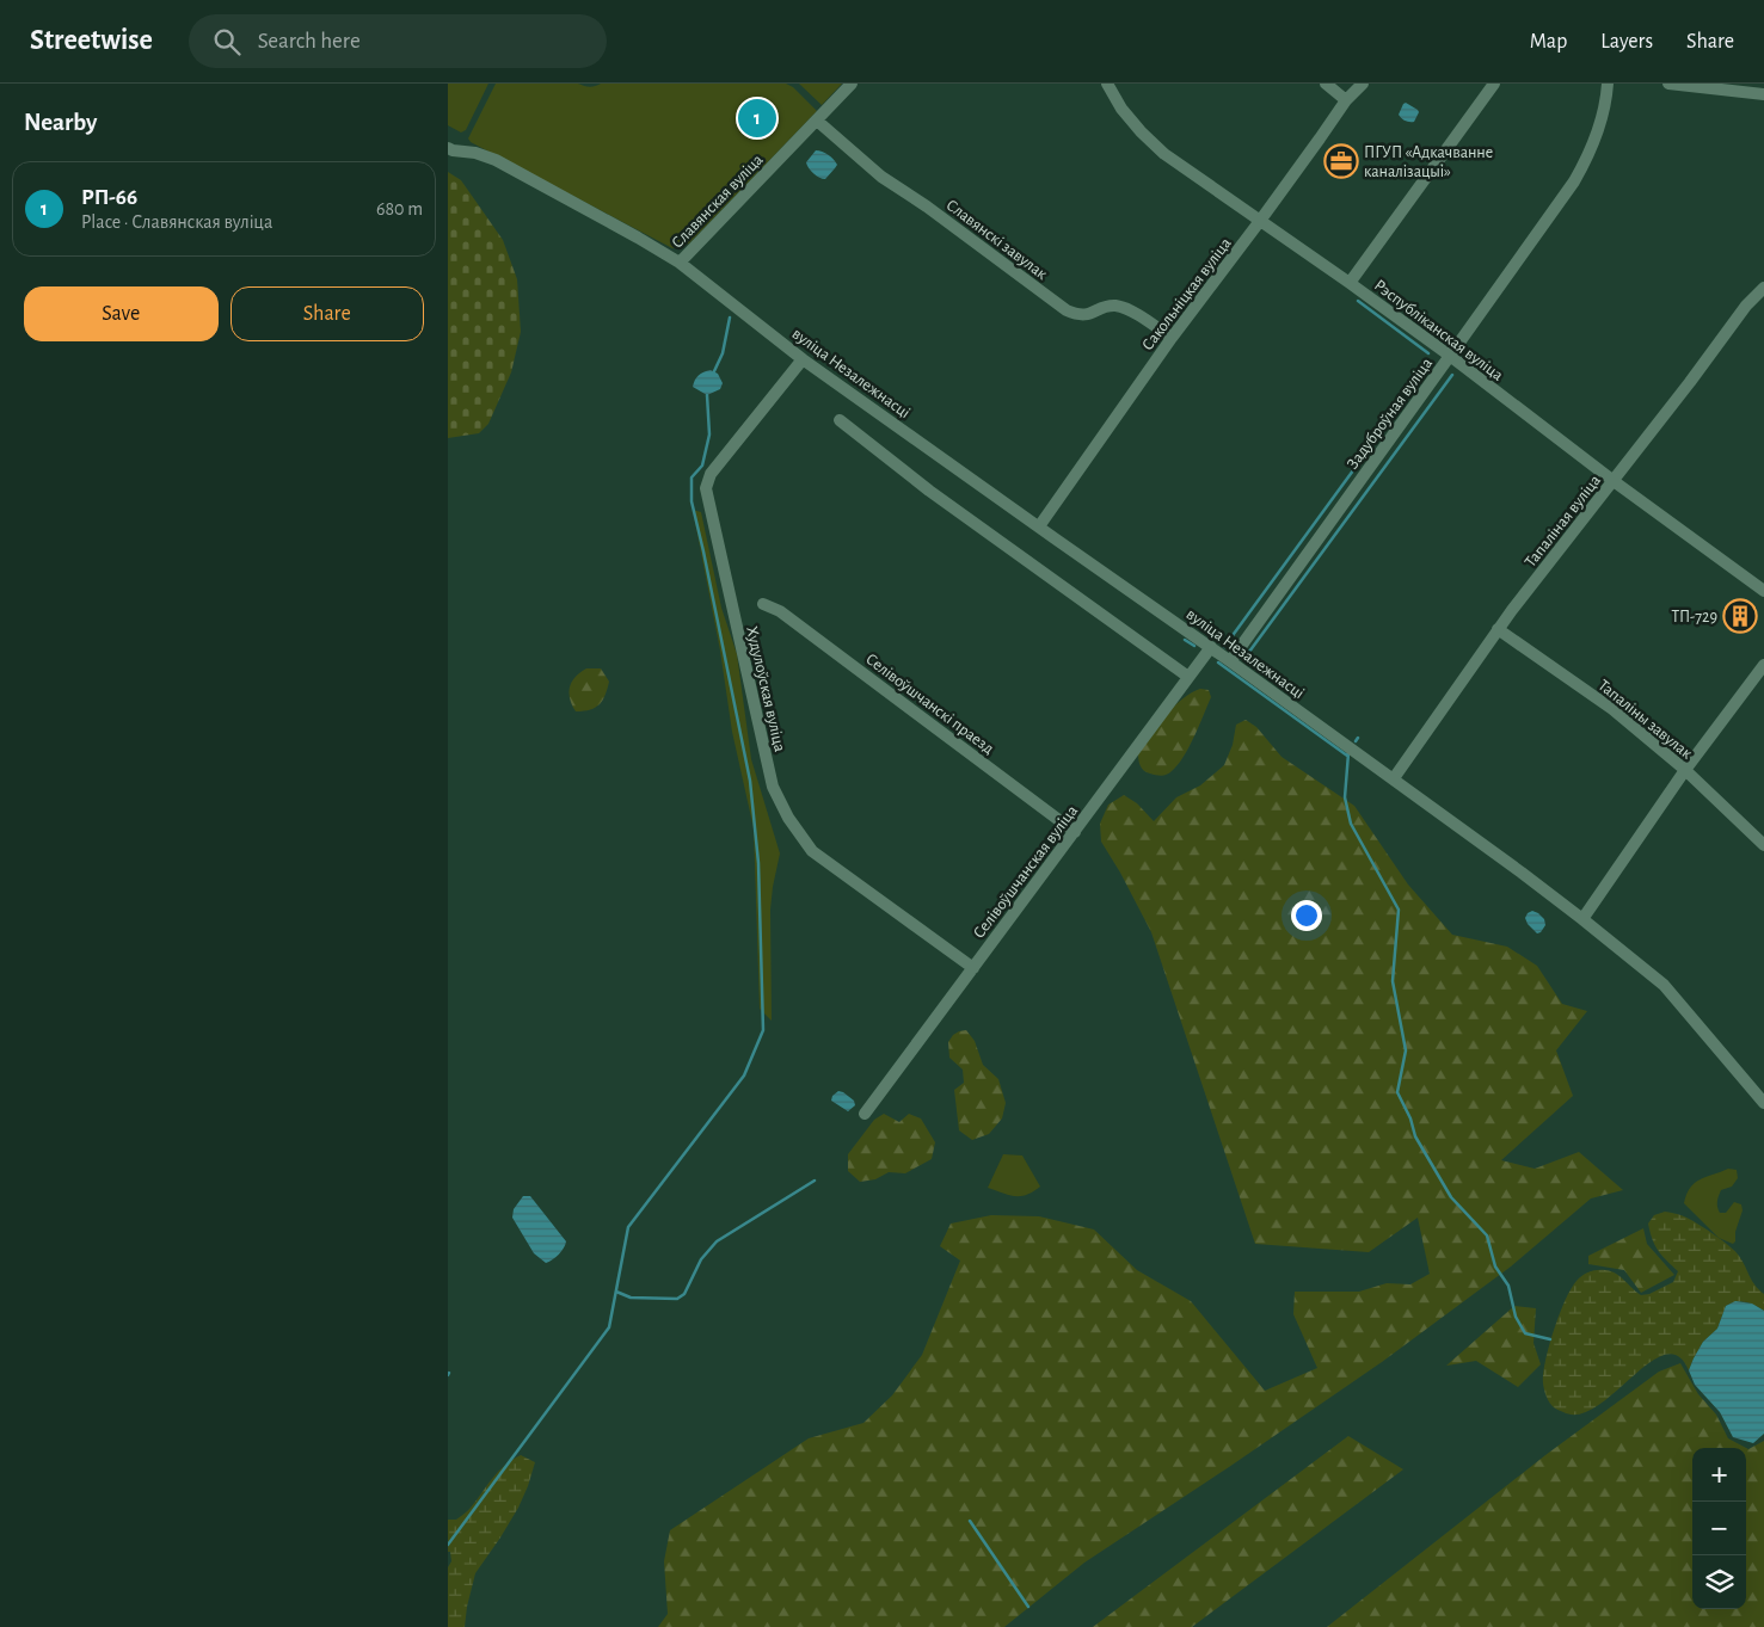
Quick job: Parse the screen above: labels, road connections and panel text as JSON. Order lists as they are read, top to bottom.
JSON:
{
  "streets": {
    "street": [
      "Славянская вуліца",
      "Славянскі завулак",
      "Сакольніцкая вуліца",
      "Рэспубліканская вуліца",
      "вуліца Незалежнасці",
      "Задуброўная вуліца",
      "Тапаліная вуліца",
      "Худулоўская вуліца",
      "Селівоўшчанскі праезд",
      "Тапаліны завулак",
      "Селівоўшчанская вуліца"
    ]
  },
  "crossings": [
    ["Славянская вуліца", "Славянскі завулак"],
    ["Славянская вуліца", "вуліца Незалежнасці"],
    ["Славянскі завулак", "Сакольніцкая вуліца"],
    ["Сакольніцкая вуліца", "Рэспубліканская вуліца"],
    ["Сакольніцкая вуліца", "вуліца Незалежнасці"],
    ["Рэспубліканская вуліца", "Задуброўная вуліца"],
    ["Рэспубліканская вуліца", "Тапаліная вуліца"],
    ["вуліца Незалежнасці", "Задуброўная вуліца"],
    ["вуліца Незалежнасці", "Тапаліная вуліца"],
    ["вуліца Незалежнасці", "Худулоўская вуліца"],
    ["вуліца Незалежнасці", "Селівоўшчанская вуліца"],
    ["Тапаліная вуліца", "Тапаліны завулак"],
    ["Худулоўская вуліца", "Селівоўшчанская вуліца"],
    ["Селівоўшчанскі праезд", "Селівоўшчанская вуліца"]
  ],
  "places": {
    "office": ["ПГУП «Адкачванне каналізацыі»"],
    "building": ["ТП-729"]
  },
  "page": {
    "header": "Streetwise",
    "search": "Search here",
    "nav": ["Map", "Layers", "Share"],
    "heading": "Nearby",
    "pins": "1",
    "list": [
      {
        "mark": "1",
        "name": "РП-66",
        "note": "Place · Славянская вуліца",
        "value": "680 m"
      }
    ],
    "buttons": ["Save", "Share"],
    "map_buttons": ["+", "−"]
  }
}
